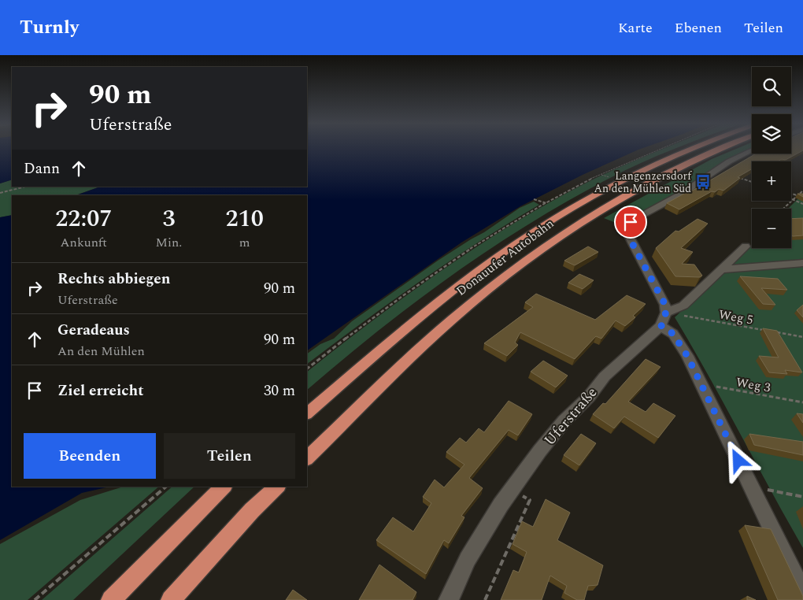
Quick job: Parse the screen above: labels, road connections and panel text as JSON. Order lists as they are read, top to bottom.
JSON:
{
  "streets": {
    "highway": ["Donauufer Autobahn"],
    "street": ["Uferstraße"],
    "path": ["Weg 5", "Weg 3"]
  },
  "crossings": [
    ["Weg 5", "Uferstraße"]
  ],
  "places": {
    "bus stop": ["Langenzersdorf An den Mühlen Süd"]
  },
  "page": {
    "header": "Turnly",
    "nav": ["Karte", "Ebenen", "Teilen"],
    "map_buttons": ["+", "−"],
    "turn": ["90 m", "Uferstraße"],
    "then": "Dann",
    "eta": [
      "22:07",
      "Ankunft",
      "3",
      "Min.",
      "210",
      "m"
    ],
    "list": [
      {
        "name": "Rechts abbiegen",
        "note": "Uferstraße",
        "value": "90 m"
      },
      {
        "name": "Geradeaus",
        "note": "An den Mühlen",
        "value": "90 m"
      },
      {
        "name": "Ziel erreicht",
        "value": "30 m"
      }
    ],
    "buttons": ["Beenden", "Teilen"]
  }
}
